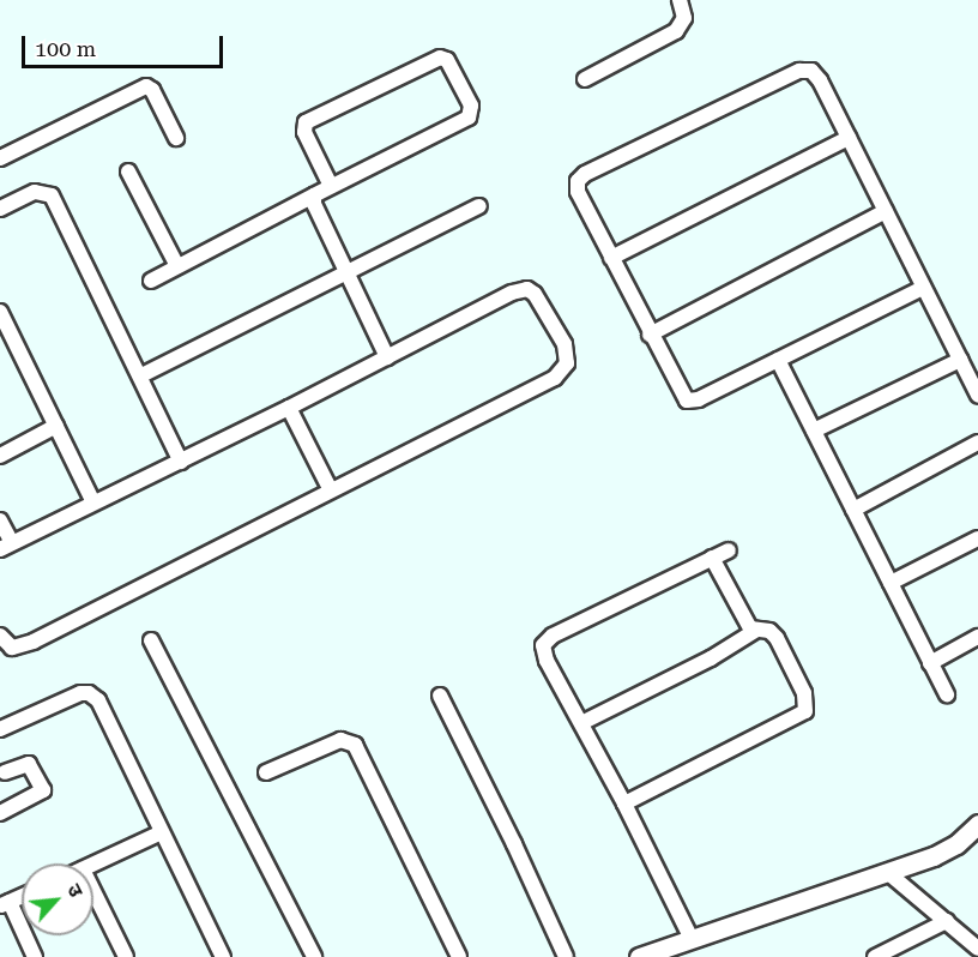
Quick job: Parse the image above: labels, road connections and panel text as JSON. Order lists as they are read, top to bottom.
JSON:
{
  "scale_bar": "100 m",
  "north": "top right"
}
